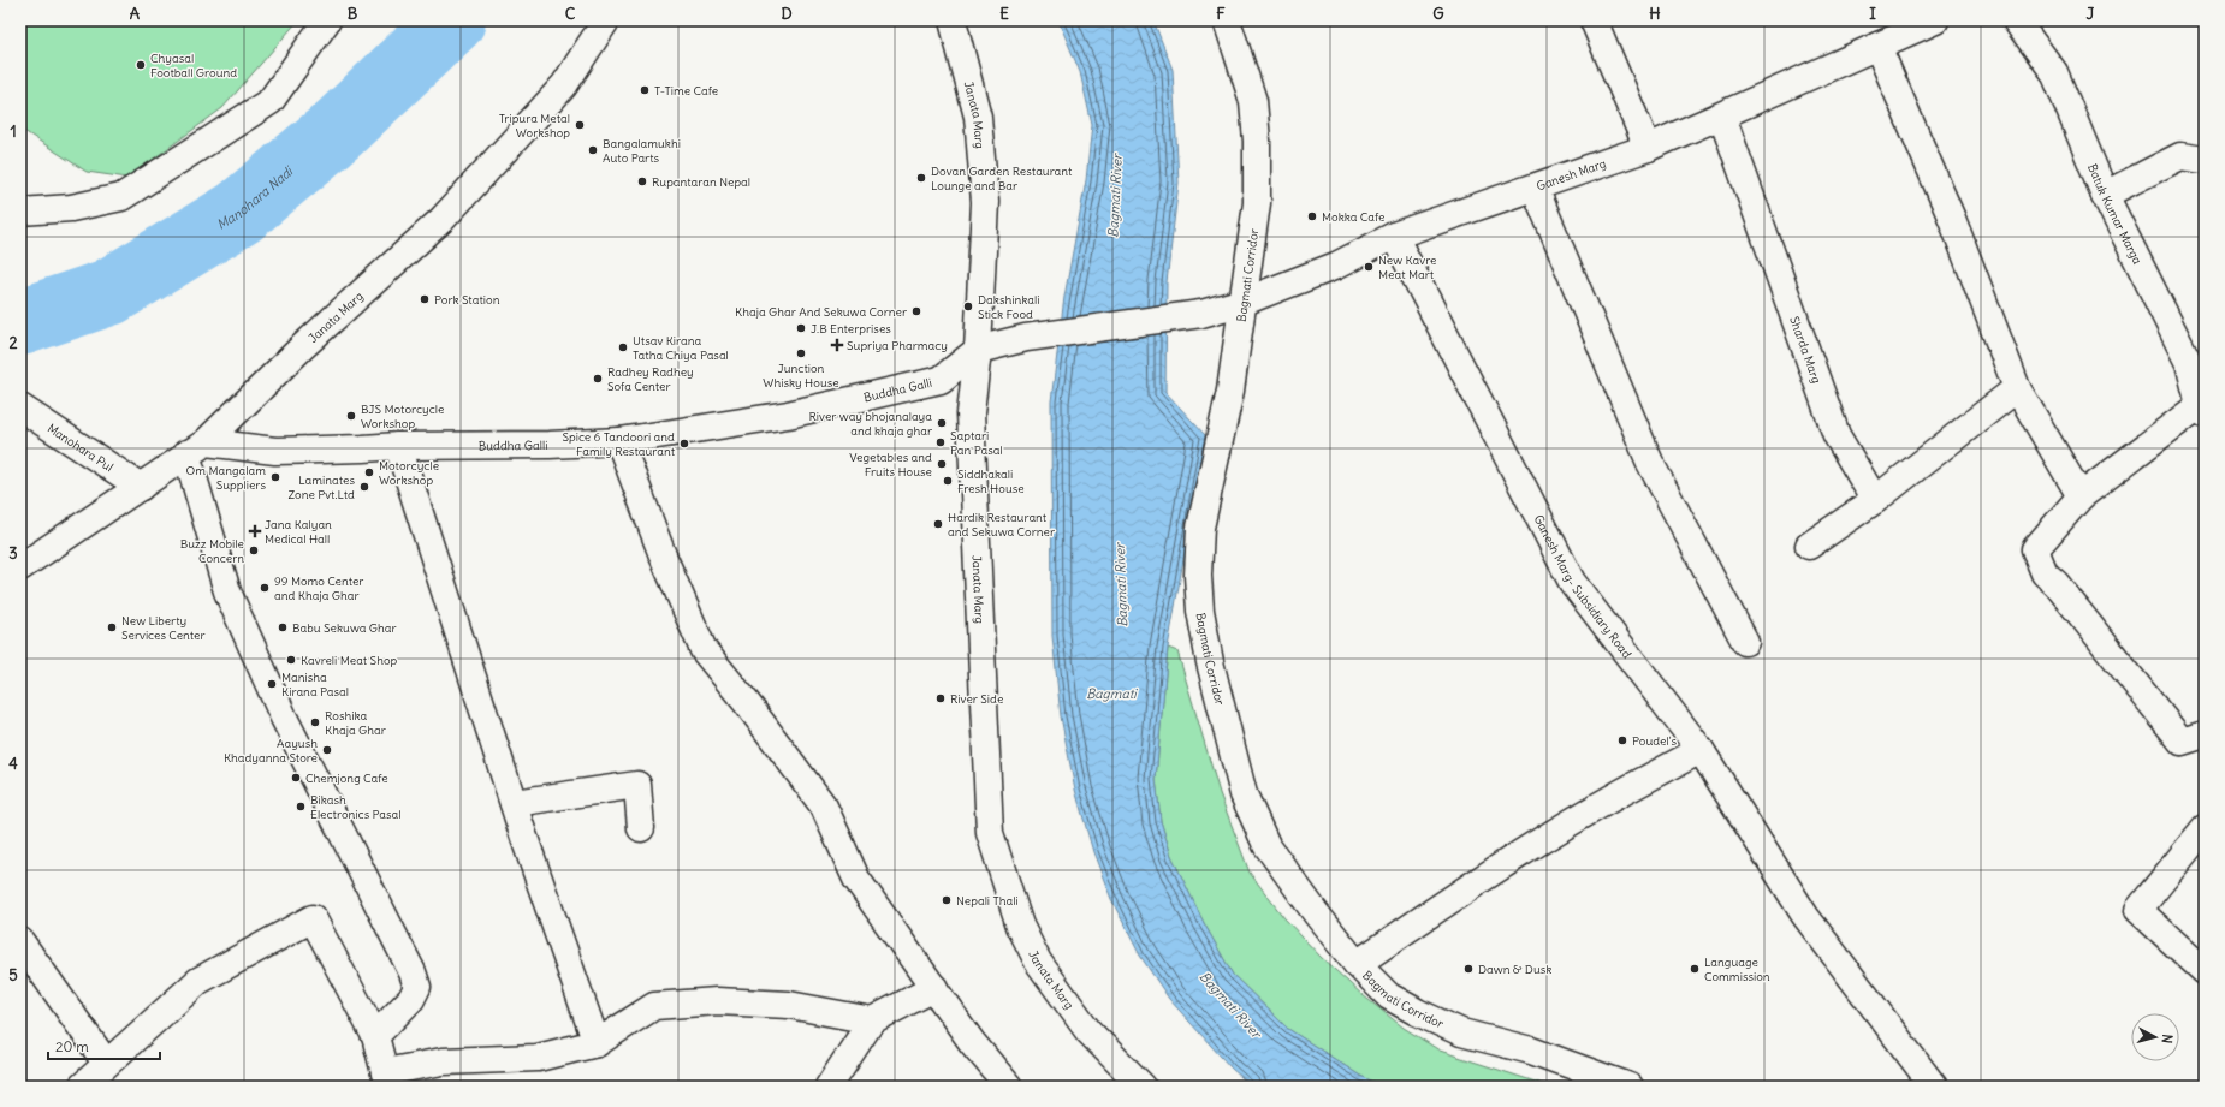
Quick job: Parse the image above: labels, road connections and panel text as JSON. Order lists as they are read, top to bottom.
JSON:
{
  "streets": {
    "street": [
      "Janata Marg",
      "Ganesh Marg",
      "Batuk Kumar Marga",
      "Bagmati Corridor",
      "Sharda Marg",
      "Buddha Galli",
      "Manohara Pul",
      "Ganesh Marg- Subsidiary Road"
    ]
  },
  "crossings": [
    ["Janata Marg", "Ganesh Marg"],
    ["Janata Marg", "Buddha Galli"],
    ["Janata Marg", "Manohara Pul"],
    ["Ganesh Marg", "Bagmati Corridor"],
    ["Ganesh Marg", "Sharda Marg"],
    ["Ganesh Marg", "Buddha Galli"],
    ["Ganesh Marg", "Ganesh Marg- Subsidiary Road"]
  ],
  "water": ["Bagmati River", "Manohara Nadi", "Bagmati"],
  "places": {
    "other": [
      "Chyasal Football Ground",
      "T-Time Cafe",
      "Tripura Metal Workshop",
      "Bangalamukhi Auto Parts",
      "Dovan Garden Restaurant Lounge and Bar",
      "Rupantaran Nepal",
      "Mokka Cafe",
      "New Kavre Meat Mart",
      "Pork Station",
      "Dakshinkali Stick Food",
      "Khaja Ghar And Sekuwa Corner",
      "J.B Enterprises",
      "Utsav Kirana Tatha Chiya Pasal",
      "Junction Whisky House",
      "Radhey Radhey Sofa Center",
      "BJS Motorcycle Workshop",
      "River way bhojanalaya and khaja ghar",
      "Saptari Pan Pasal",
      "Spice 6 Tandoori and Family Restaurant",
      "Vegetables and Fruits House",
      "Motorcycle Workshop",
      "Om Mangalam Suppliers",
      "Siddhakali Fresh House",
      "Laminates Zone Pvt.Ltd",
      "Hardik Restaurant and Sekuwa Corner",
      "Buzz Mobile Concern",
      "99 Momo Center and Khaja Ghar",
      "New Liberty Services Center",
      "Babu Sekuwa Ghar",
      "Kavreli Meat Shop",
      "Manisha Kirana Pasal",
      "River Side",
      "Roshika Khaja Ghar",
      "Poudel's",
      "Aayush Khadyanna Store",
      "Chemjong Cafe",
      "Bikash Electronics Pasal",
      "Nepali Thali",
      "Dawn & Dusk",
      "Language Commission"
    ],
    "health": ["Supriya Pharmacy", "Jana Kalyan Medical Hall"]
  },
  "scale_bar": "20 m",
  "north": "right",
  "grid": {
    "columns": [
      "A",
      "B",
      "C",
      "D",
      "E",
      "F",
      "G",
      "H",
      "I",
      "J"
    ],
    "rows": [
      "1",
      "2",
      "3",
      "4",
      "5"
    ]
  }
}
